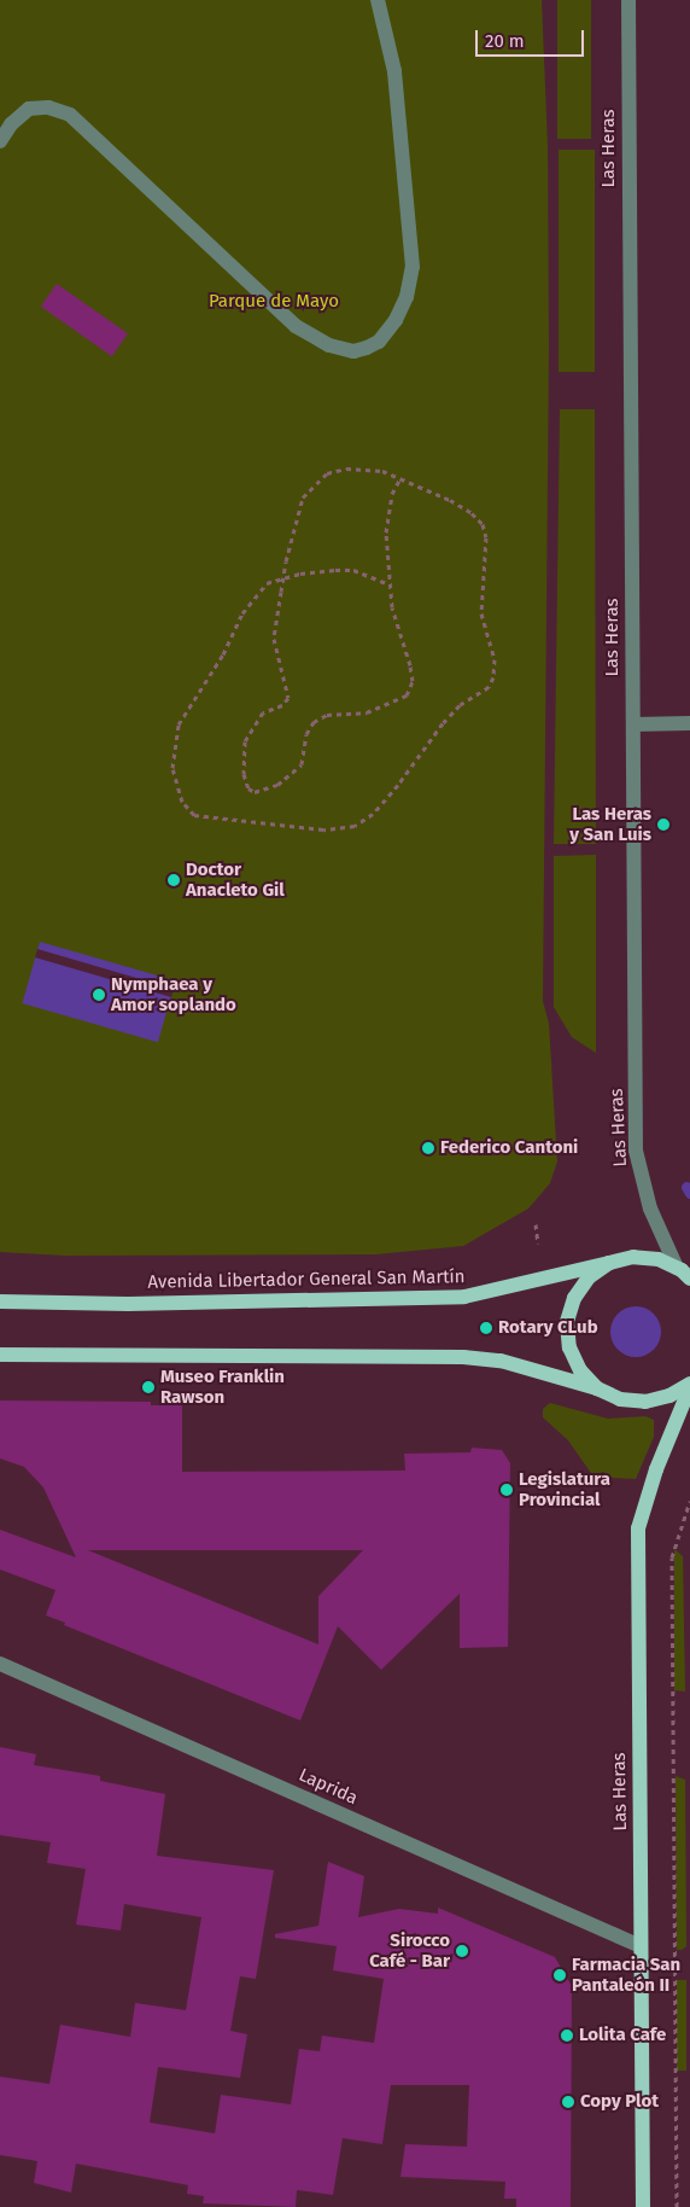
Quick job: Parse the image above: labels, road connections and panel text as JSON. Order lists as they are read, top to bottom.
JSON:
{
  "streets": {
    "main road": ["Las Heras", "Avenida Libertador General San Martín"],
    "street": ["Laprida"]
  },
  "crossings": [
    ["Las Heras", "Avenida Libertador General San Martín"],
    ["Las Heras", "Laprida"]
  ],
  "parks": ["Parque de Mayo"],
  "places": [
    "Las Heras y San Luis",
    "Doctor Anacleto Gil",
    "Nymphaea y Amor soplando",
    "Federico Cantoni",
    "Rotary CLub",
    "Museo Franklin Rawson",
    "Legislatura Provincial",
    "Sirocco Café - Bar",
    "Farmacia San Pantaleón II",
    "Lolita Cafe",
    "Copy Plot"
  ],
  "scale_bar": "20 m"
}
